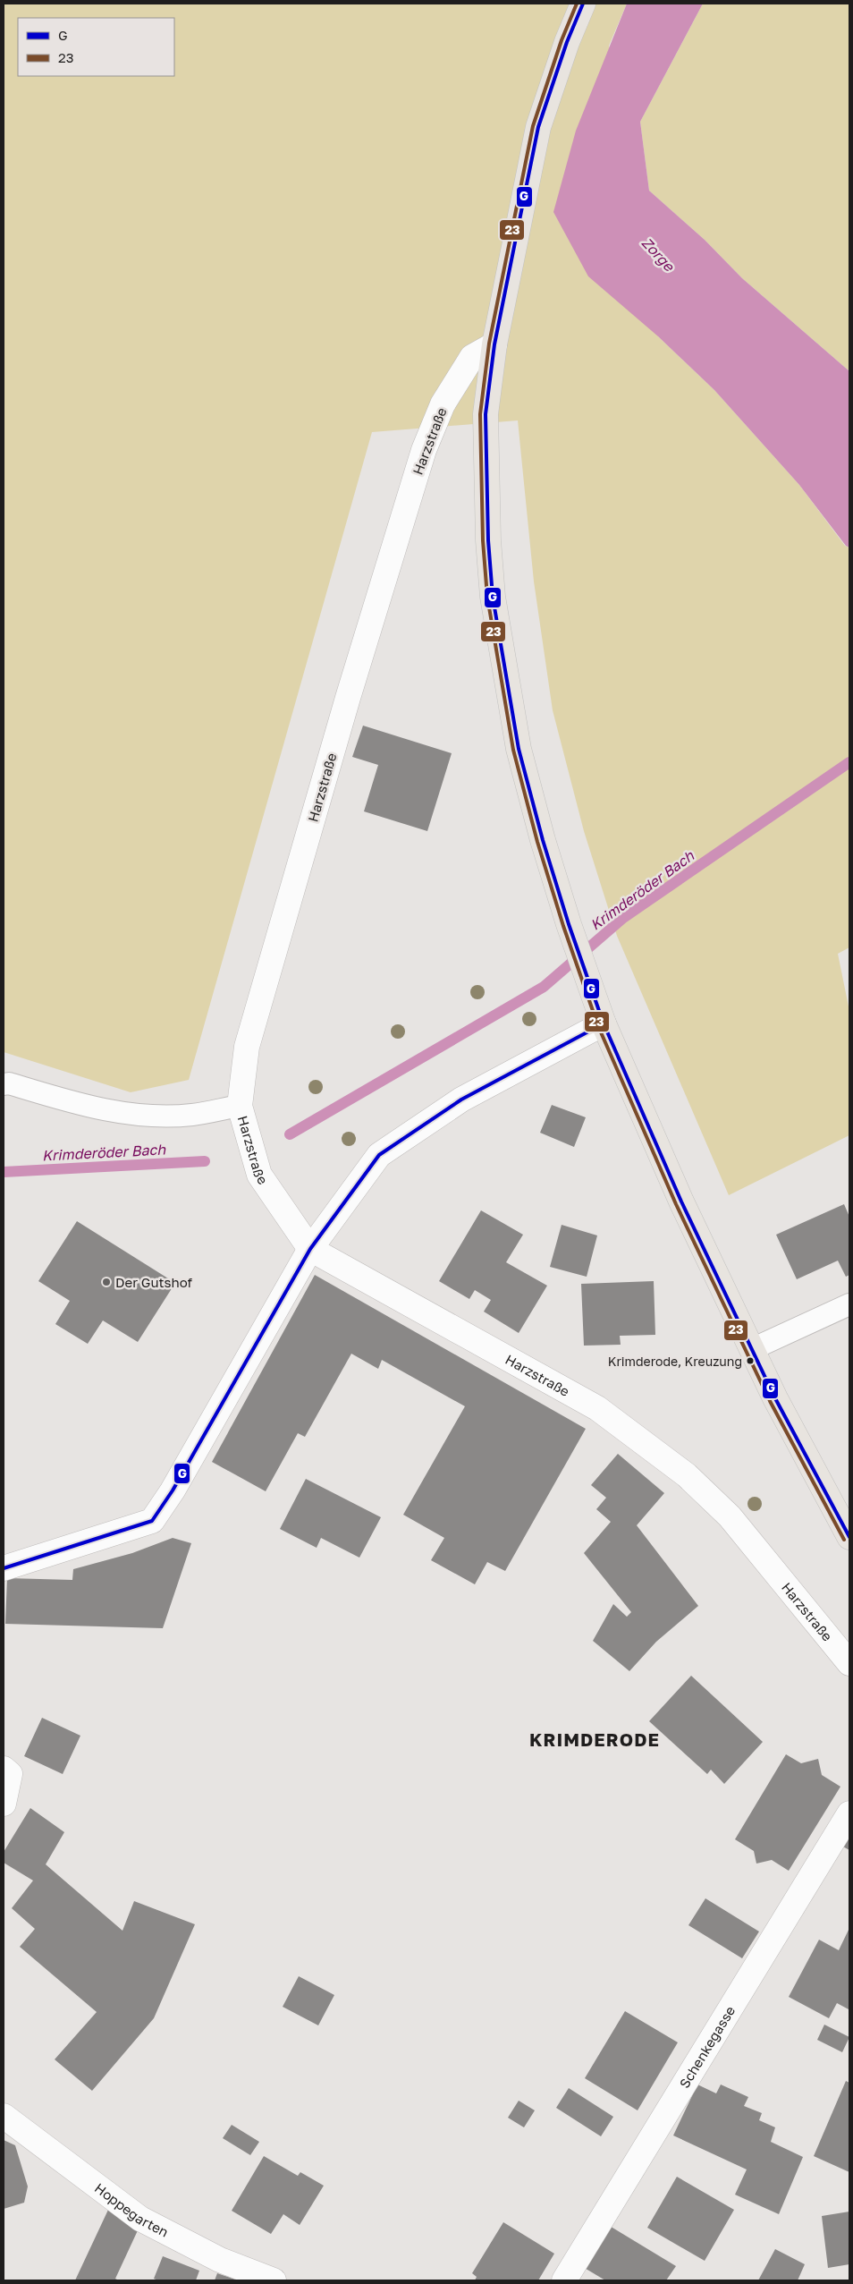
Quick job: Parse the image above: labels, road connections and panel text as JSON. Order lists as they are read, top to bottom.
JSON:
{
  "streets": {
    "street": ["Harzstraße", "Schenkegasse", "Hoppegarten"]
  },
  "districts": ["KRIMDERODE"],
  "water": ["Zorge", "Krimderöder Bach"],
  "places": ["Der Gutshof", "Krimderode, Kreuzung"],
  "lines": ["transit line G", "transit line 23"],
  "legend": ["G", "23"]
}
